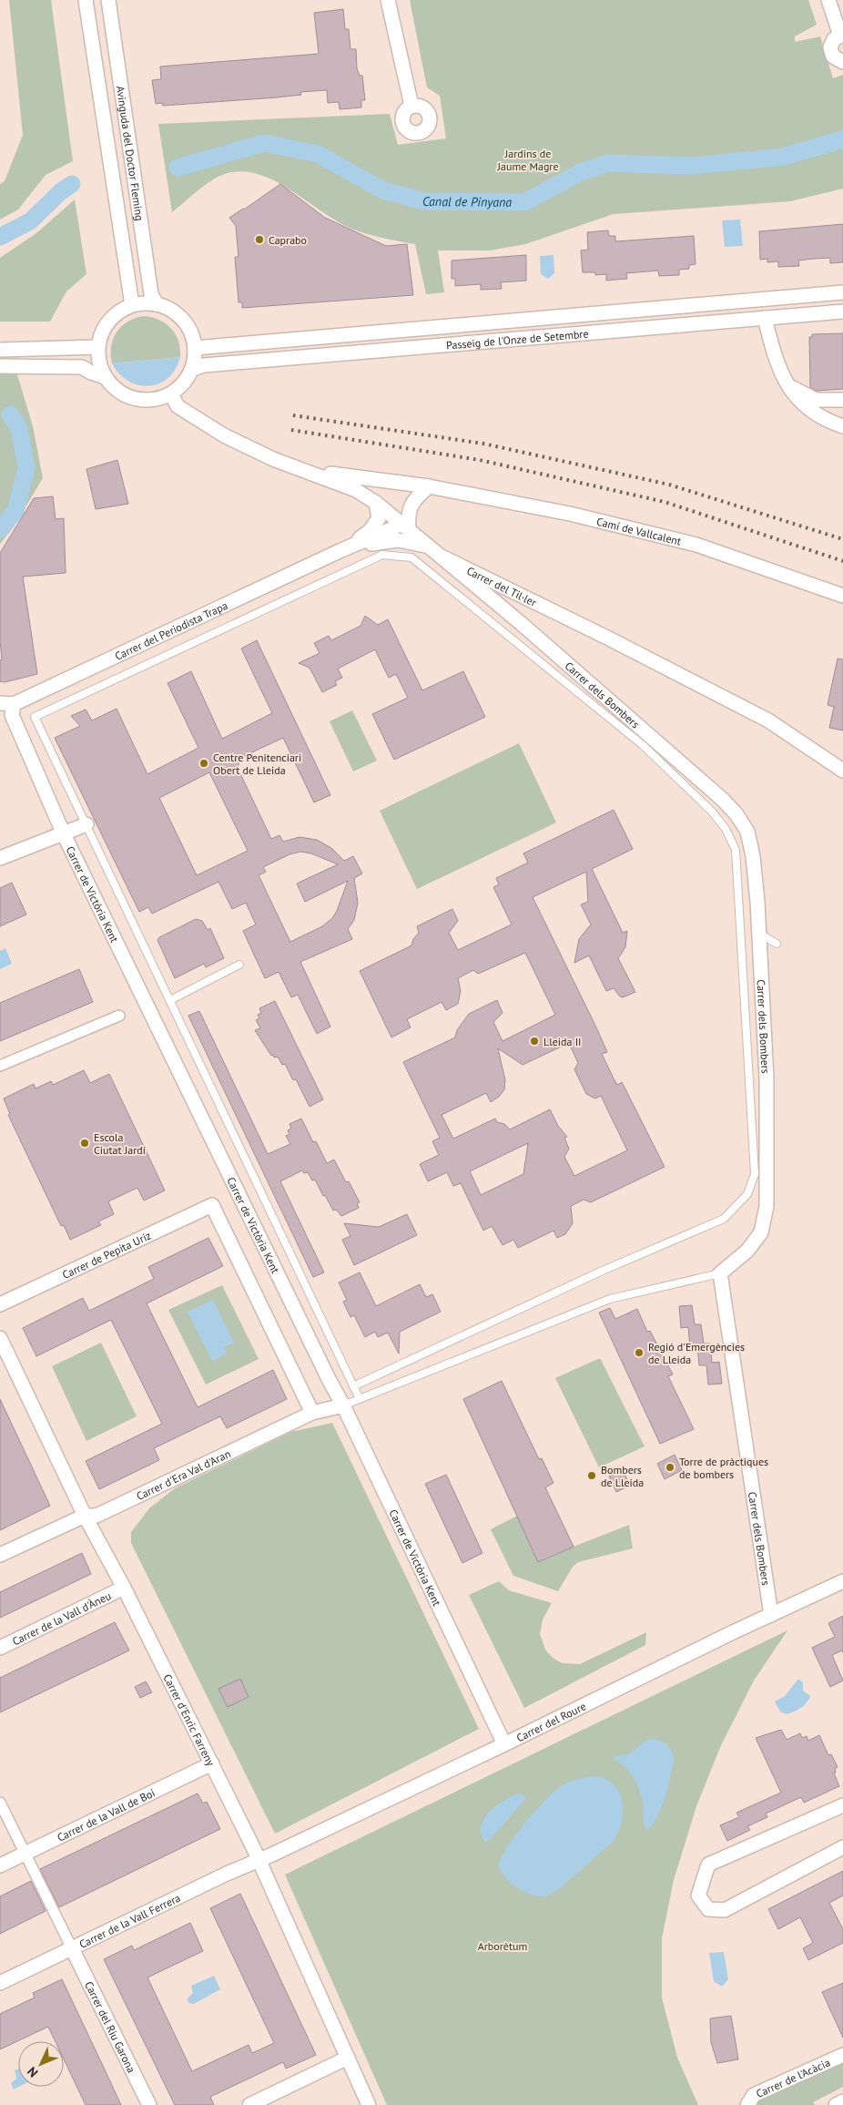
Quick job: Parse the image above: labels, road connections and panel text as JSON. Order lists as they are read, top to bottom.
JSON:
{
  "streets": {
    "street": [
      "Avinguda del Doctor Fleming",
      "Passeig de l'Onze de Setembre",
      "Camí de Vallcalent",
      "Carrer del Til·ler",
      "Carrer del Periodista Trapa",
      "Carrer dels Bombers",
      "Carrer de Victòria Kent",
      "Carrer de Pepita Uriz",
      "Carrer d'Era Val d'Aran",
      "Carrer de la Vall d'Àneu",
      "Carrer d'Enric Farreny",
      "Carrer del Roure",
      "Carrer de la Vall de Boí",
      "Carrer de la Vall Ferrera",
      "Carrer del Riu Garona",
      "Carrer de l'Acàcia"
    ]
  },
  "crossings": [
    ["Avinguda del Doctor Fleming", "Passeig de l'Onze de Setembre"],
    ["Avinguda del Doctor Fleming", "Carrer del Til·ler"],
    ["Passeig de l'Onze de Setembre", "Carrer del Til·ler"],
    ["Camí de Vallcalent", "Carrer del Til·ler"],
    ["Carrer del Til·ler", "Carrer del Periodista Trapa"],
    ["Carrer del Til·ler", "Carrer dels Bombers"],
    ["Carrer del Periodista Trapa", "Carrer de Victòria Kent"],
    ["Carrer dels Bombers", "Carrer d'Era Val d'Aran"],
    ["Carrer dels Bombers", "Carrer del Roure"],
    ["Carrer de Victòria Kent", "Carrer d'Era Val d'Aran"],
    ["Carrer de Victòria Kent", "Carrer del Roure"],
    ["Carrer de Pepita Uriz", "Carrer d'Era Val d'Aran"],
    ["Carrer d'Era Val d'Aran", "Carrer d'Enric Farreny"],
    ["Carrer de la Vall d'Àneu", "Carrer d'Enric Farreny"],
    ["Carrer d'Enric Farreny", "Carrer del Roure"],
    ["Carrer d'Enric Farreny", "Carrer de la Vall de Boí"],
    ["Carrer d'Enric Farreny", "Carrer de la Vall Ferrera"],
    ["Carrer del Roure", "Carrer de la Vall Ferrera"],
    ["Carrer de la Vall Ferrera", "Carrer del Riu Garona"]
  ],
  "water": ["Canal de Pinyana"],
  "parks": ["Jardins de Jaume Magre", "Arborètum"],
  "places": [
    "Caprabo",
    "Centre Penitenciari Obert de Lleida",
    "Lleida II",
    "Escola Ciutat Jardí",
    "Regió d'Emergències de Lleida",
    "Torre de pràctiques de bombers",
    "Bombers de Lleida"
  ],
  "north": "bottom left"
}
